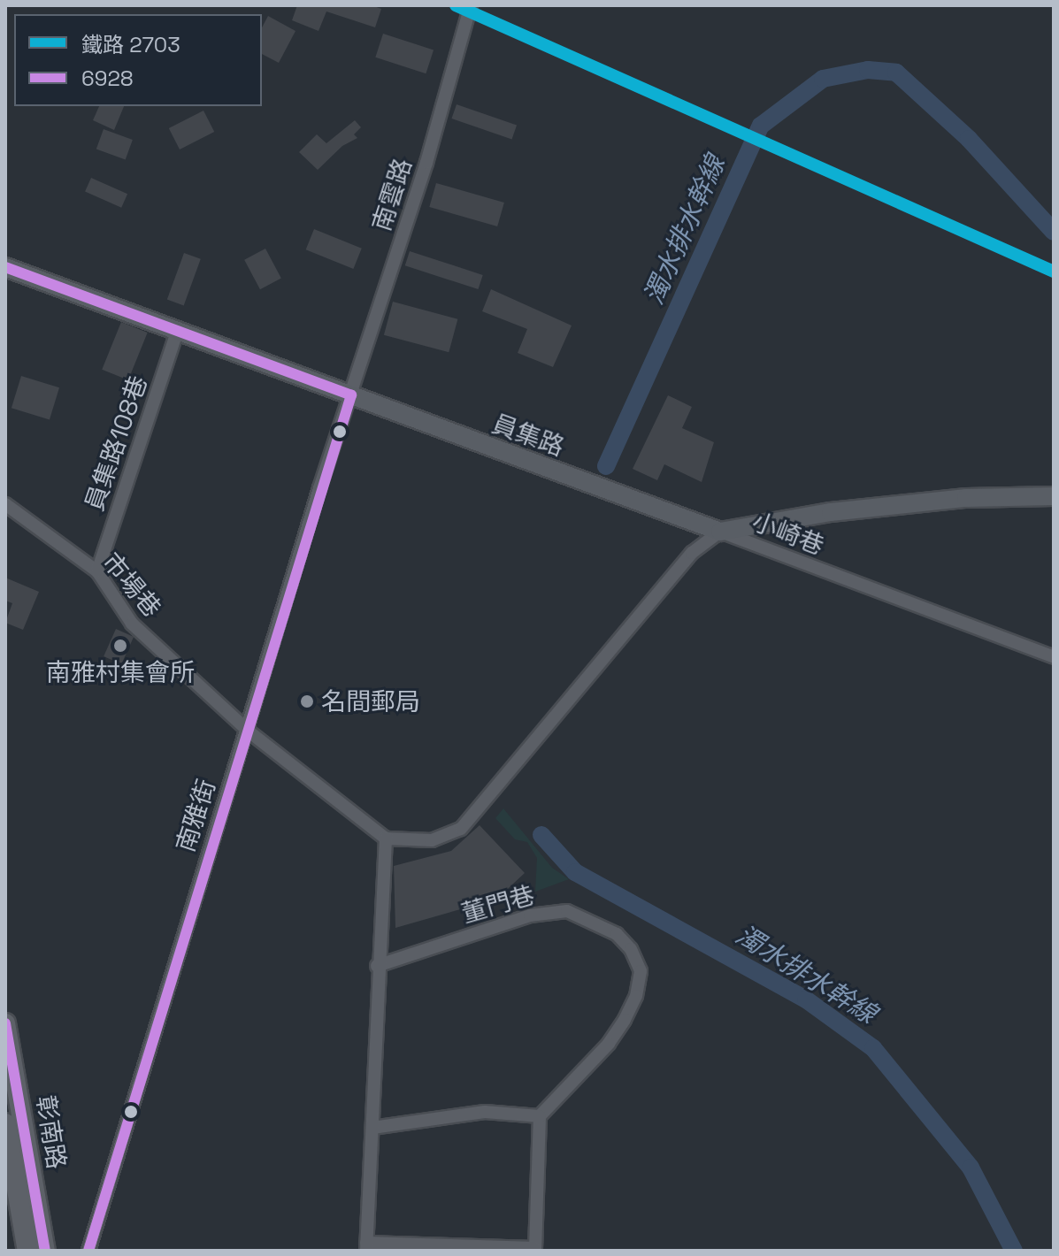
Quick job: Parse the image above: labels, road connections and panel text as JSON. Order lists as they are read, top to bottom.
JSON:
{
  "streets": {
    "main road": ["員集路", "彰南路"],
    "street": [
      "南雲路",
      "員集路108巷",
      "小崎巷",
      "市場巷",
      "南雅街",
      "董門巷"
    ]
  },
  "crossings": [
    ["南雲路", "員集路"],
    ["南雲路", "南雅街"],
    ["員集路", "員集路108巷"],
    ["員集路", "小崎巷"],
    ["員集路", "南雅街"],
    ["員集路108巷", "市場巷"],
    ["小崎巷", "市場巷"],
    ["市場巷", "南雅街"]
  ],
  "water": ["濁水排水幹線"],
  "places": ["南雅村集會所", "名間郵局"],
  "lines": ["rail line 2703", "transit line 6928"],
  "legend": ["鐵路 2703", "6928"]
}
